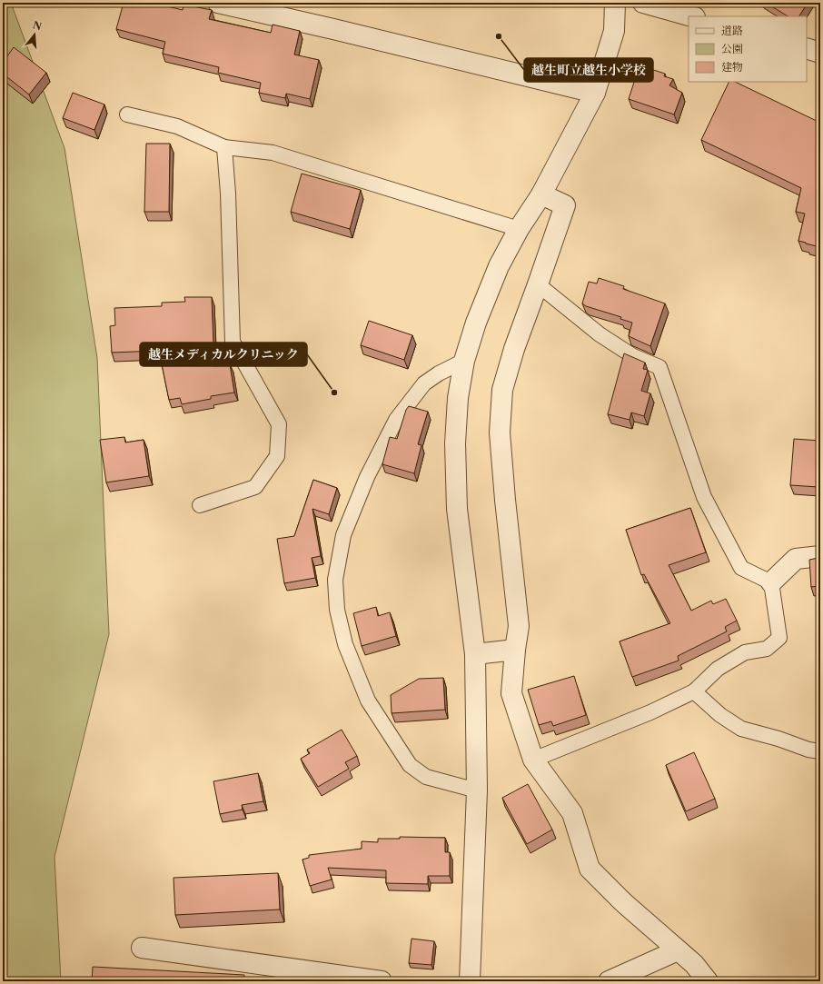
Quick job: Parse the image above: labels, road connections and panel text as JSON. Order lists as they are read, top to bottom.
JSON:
{
  "places": ["越生町立越生小学校", "越生メディカルクリニック"],
  "legend": ["道路", "公園", "建物"],
  "north": "top"
}
